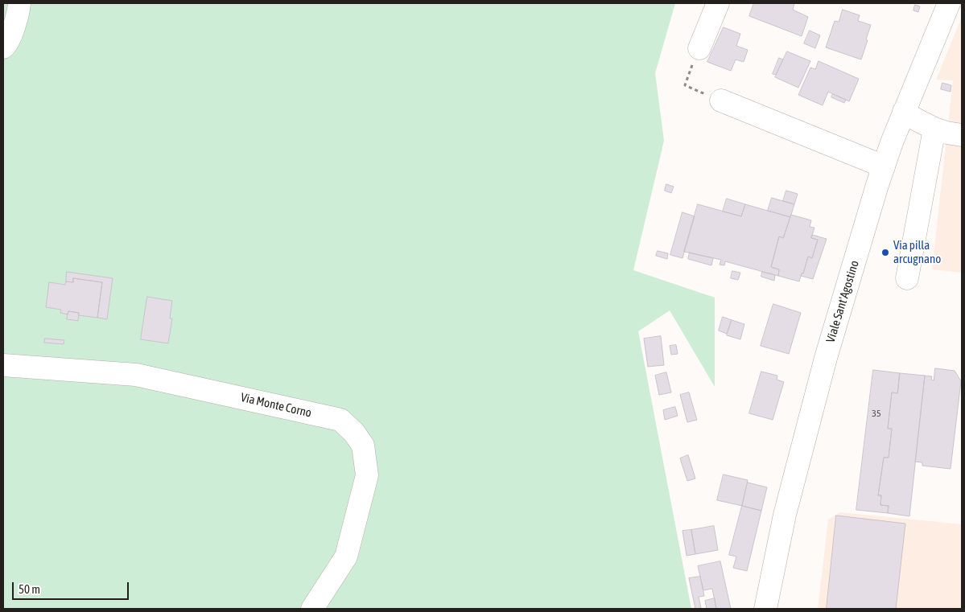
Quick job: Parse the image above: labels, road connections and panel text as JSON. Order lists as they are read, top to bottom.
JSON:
{
  "streets": {
    "street": ["Viale Sant'Agostino", "Via Monte Corno"]
  },
  "places": ["Via pilla arcugnano"],
  "house_numbers": ["35"],
  "scale_bar": "50 m"
}
